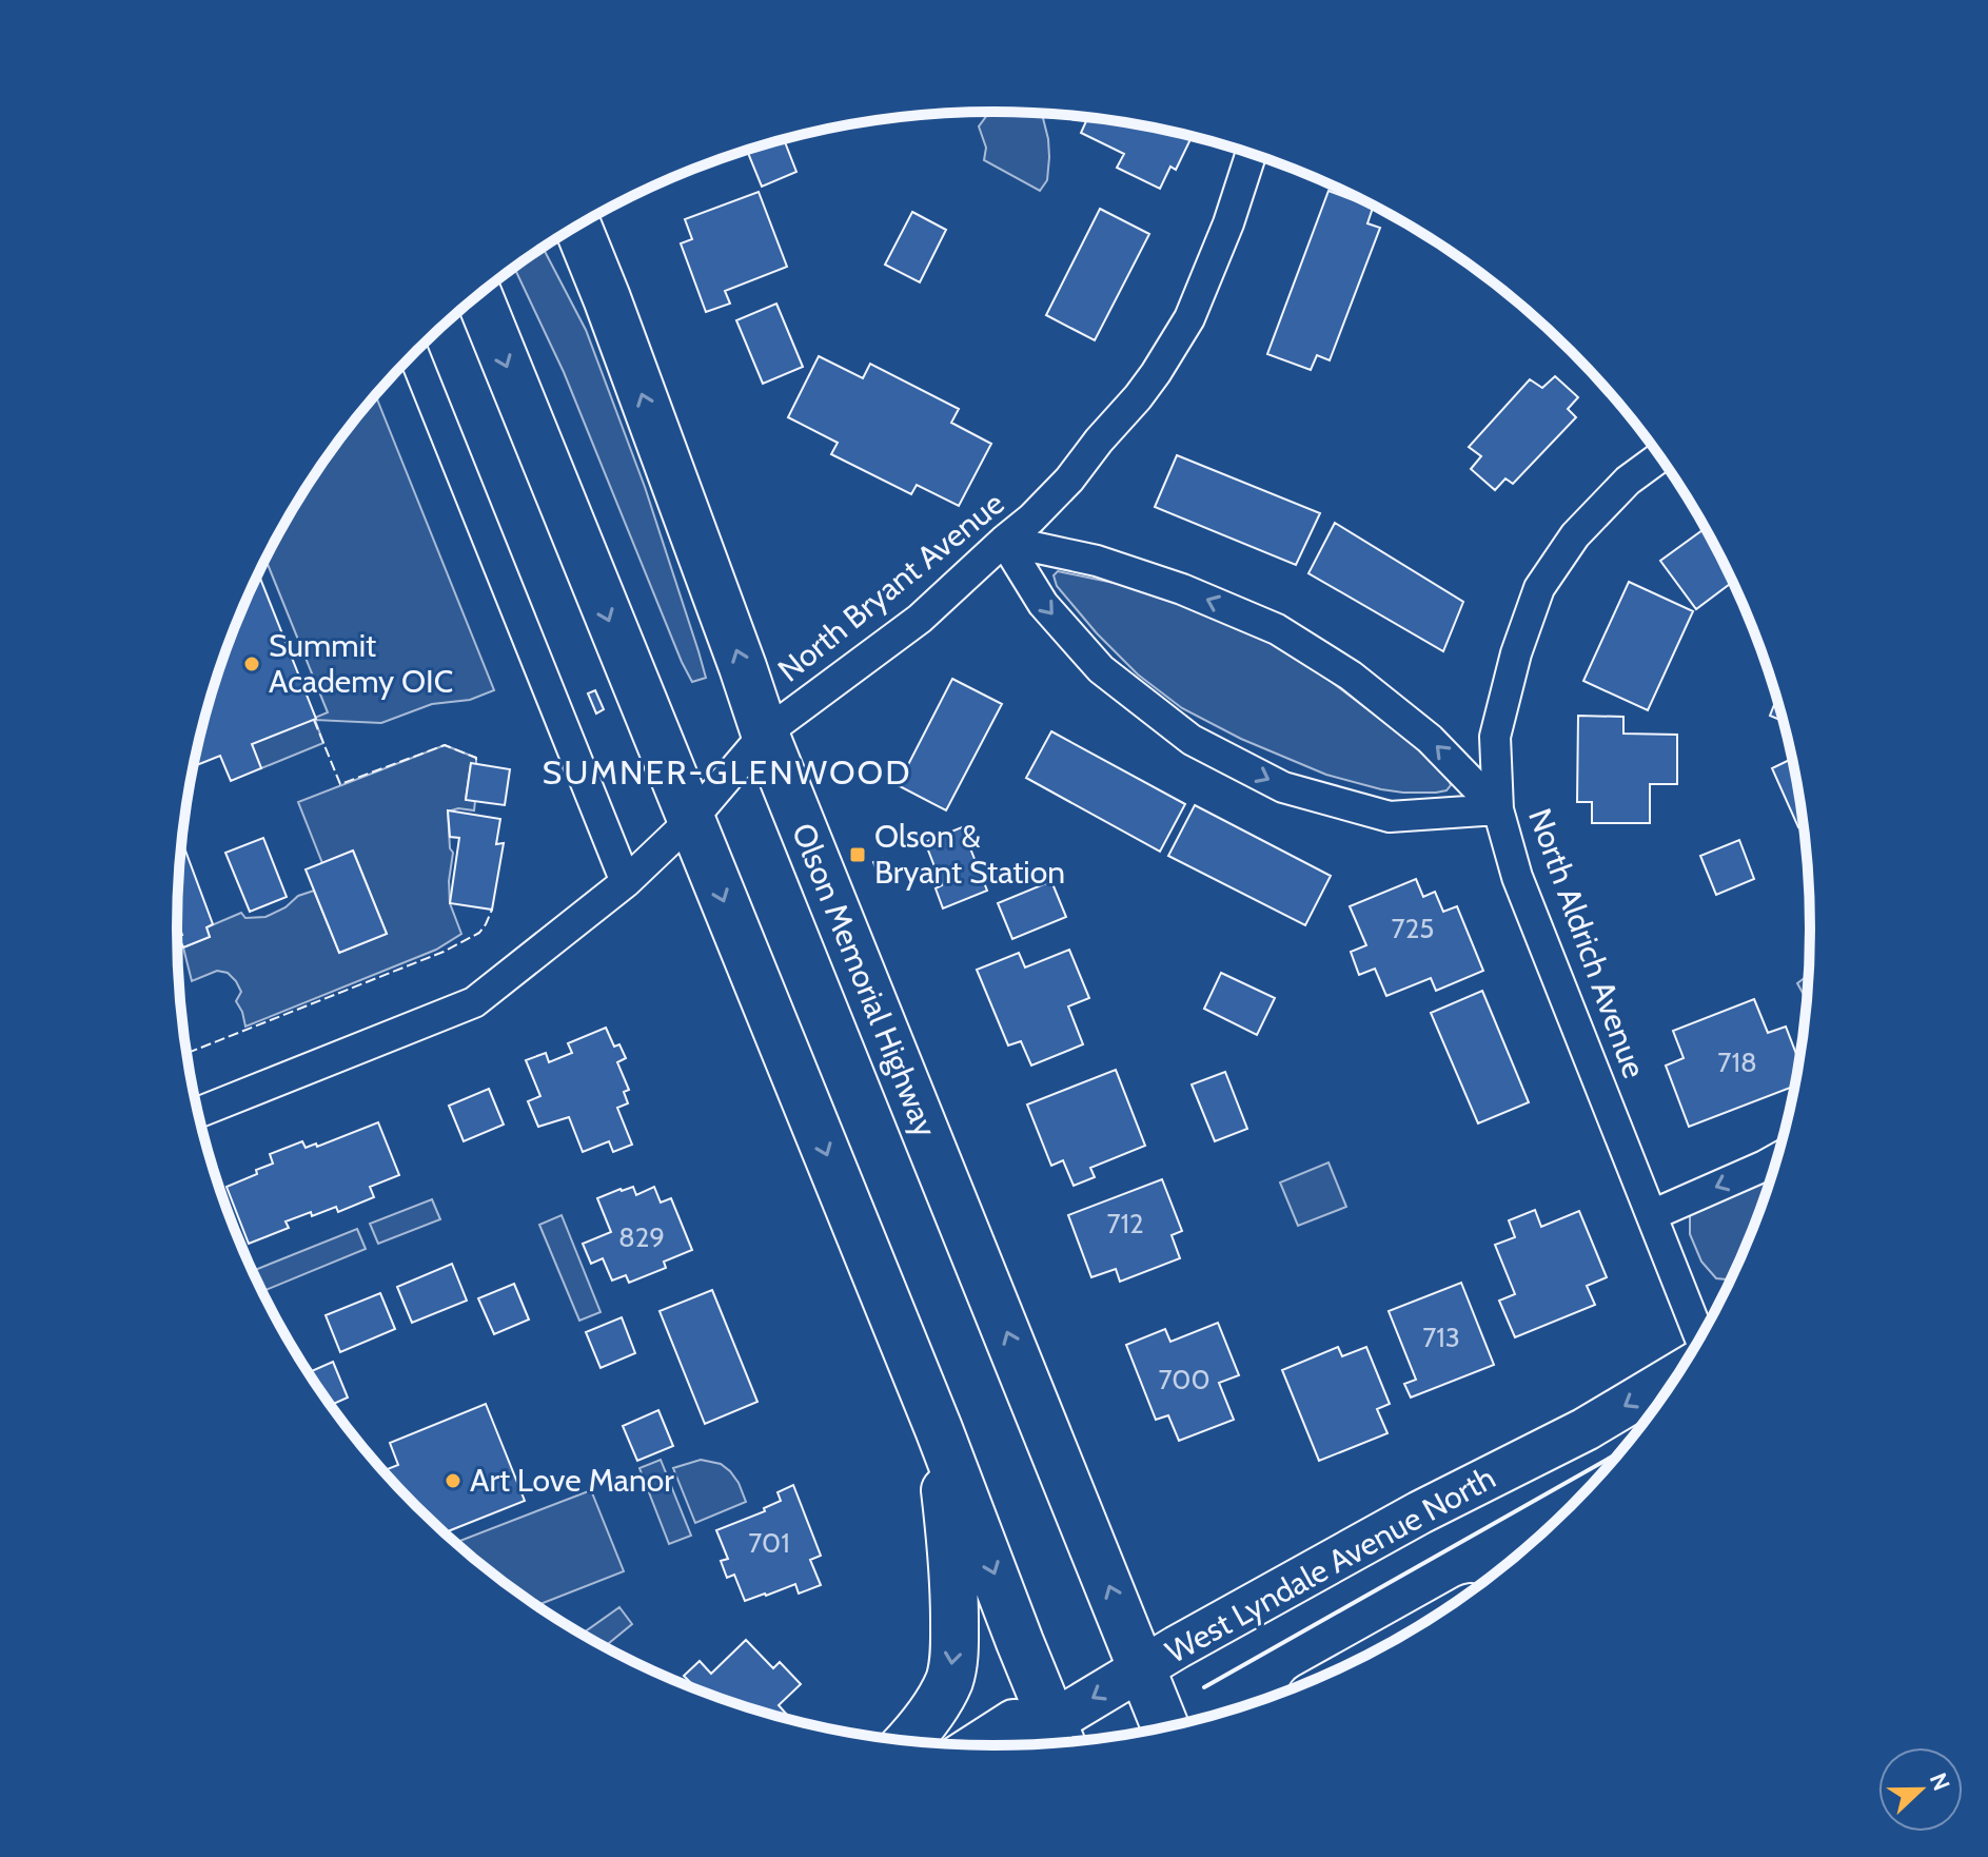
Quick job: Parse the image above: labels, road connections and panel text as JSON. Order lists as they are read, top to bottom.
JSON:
{
  "streets": {
    "main road": ["Olson Memorial Highway", "West Lyndale Avenue North"],
    "street": ["North Bryant Avenue", "North Aldrich Avenue"]
  },
  "crossings": [
    ["North Bryant Avenue", "Olson Memorial Highway"],
    ["Olson Memorial Highway", "West Lyndale Avenue North"]
  ],
  "one_way": ["West Lyndale Avenue North"],
  "districts": ["SUMNER-GLENWOOD"],
  "places": {
    "other": ["Summit Academy OIC", "Art Love Manor"],
    "transit": ["Olson & Bryant Station"]
  },
  "house_numbers": [
    "725",
    "718",
    "712",
    "829",
    "713",
    "700",
    "701"
  ],
  "north": "right"
}
